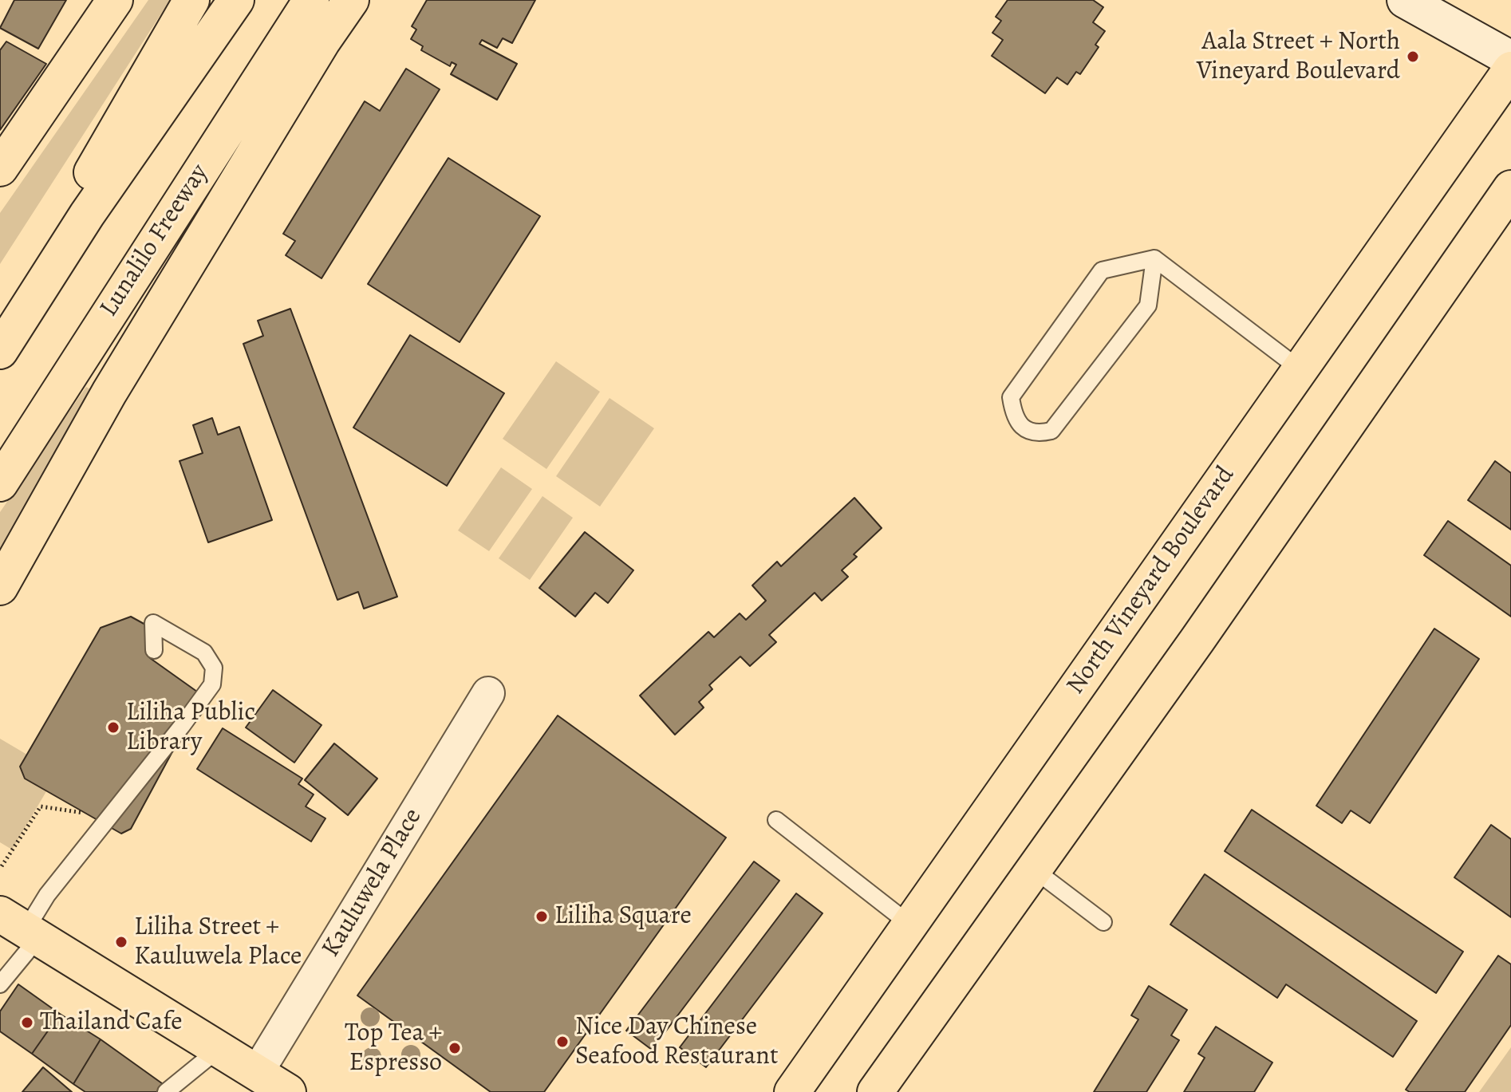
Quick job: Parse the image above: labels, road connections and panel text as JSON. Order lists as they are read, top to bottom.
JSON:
{
  "streets": {
    "main road": ["Lunalilo Freeway", "North Vineyard Boulevard"],
    "street": ["Kauluwela Place"]
  },
  "places": [
    "Aala Street + North Vineyard Boulevard",
    "Liliha Public Library",
    "Liliha Square",
    "Liliha Street + Kauluwela Place",
    "Thailand Cafe",
    "Nice Day Chinese Seafood Restaurant",
    "Top Tea + Espresso"
  ]
}
